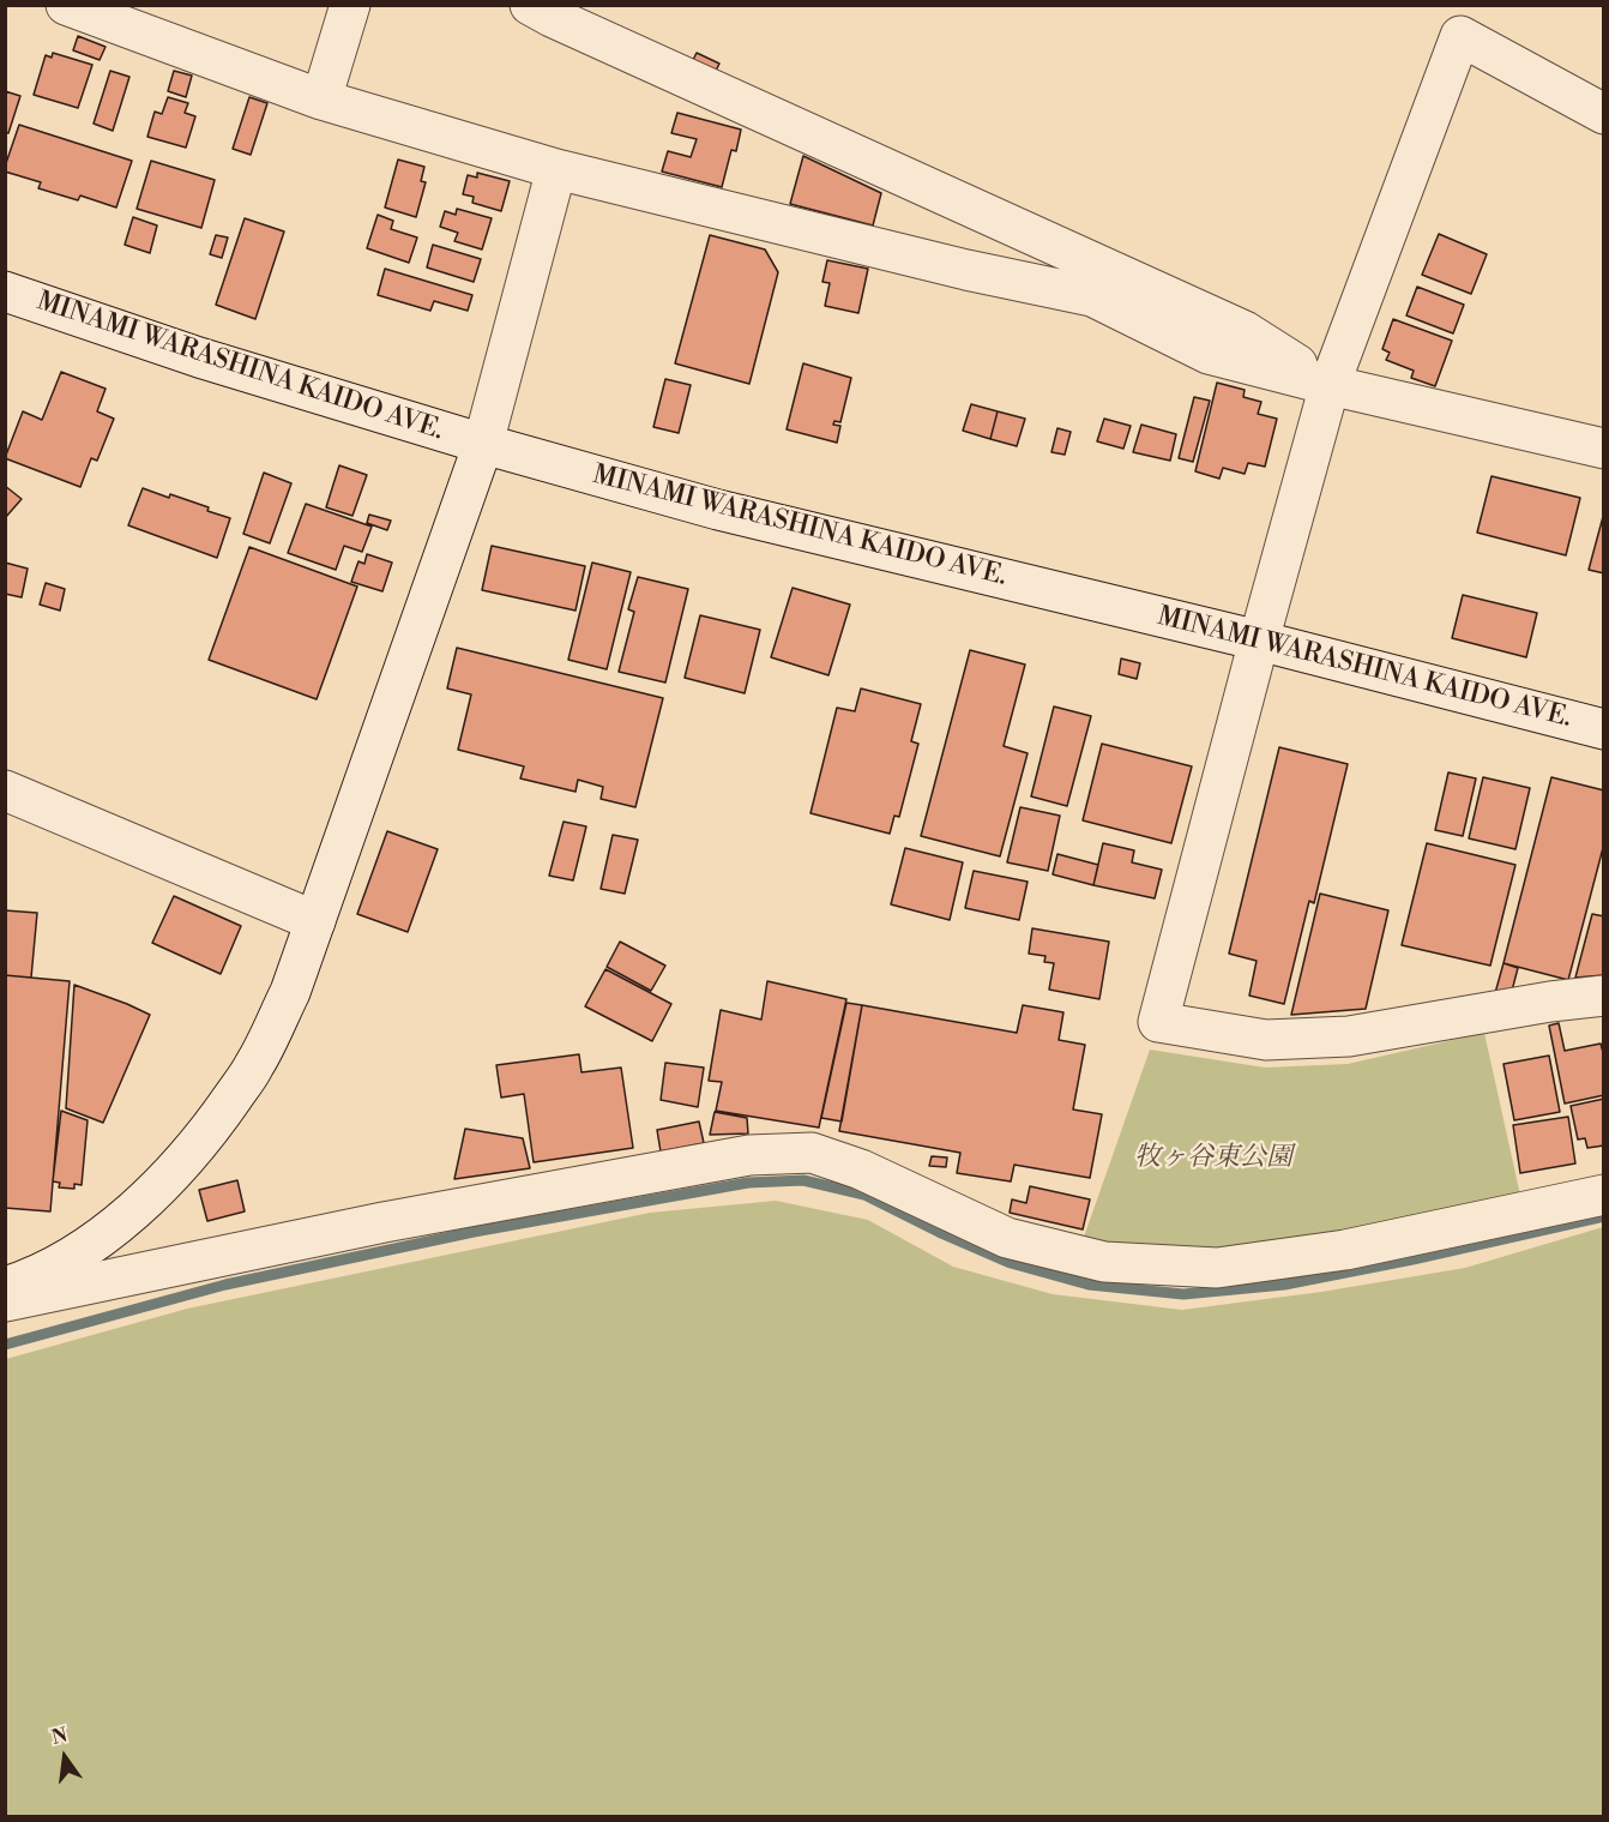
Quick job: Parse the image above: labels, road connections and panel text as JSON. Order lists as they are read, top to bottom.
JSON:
{
  "streets": {
    "street": ["MINAMI WARASHINA KAIDO AVE."]
  },
  "parks": ["牧ヶ谷東公園"],
  "north": "top"
}
